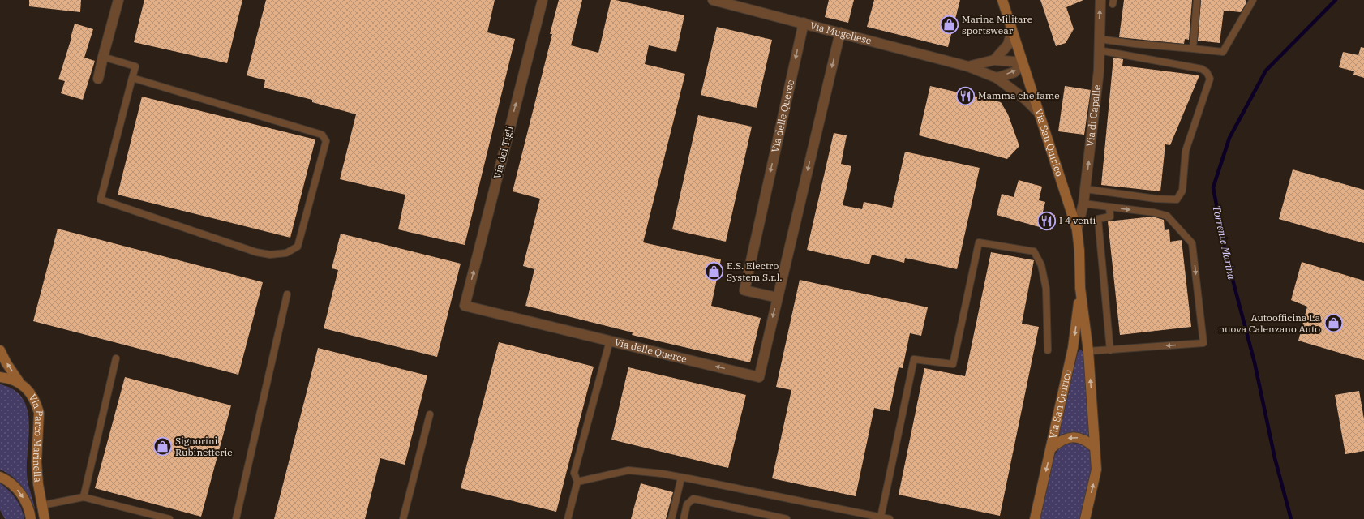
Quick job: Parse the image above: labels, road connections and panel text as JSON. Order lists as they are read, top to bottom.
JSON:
{
  "streets": {
    "street": [
      "Via Mugellese",
      "Via di Capalle",
      "Via delle Querce",
      "Via San Quirico",
      "Via dei Tigli",
      "Via Parco Marinella"
    ]
  },
  "crossings": [
    ["Via Mugellese", "Via delle Querce"],
    ["Via Mugellese", "Via San Quirico"],
    ["Via di Capalle", "Via San Quirico"],
    ["Via delle Querce", "Via dei Tigli"]
  ],
  "one_way": ["Via di Capalle", "Via dei Tigli"],
  "water": ["Torrente Marina"],
  "places": {
    "shop": [
      "Marina Militare sportswear",
      "E.S. Electro System S.r.l.",
      "Autoofficina La nuova Calenzano Auto",
      "Signorini Rubinetterie"
    ],
    "restaurant": ["Mamma che fame", "I 4 venti"]
  }
}
